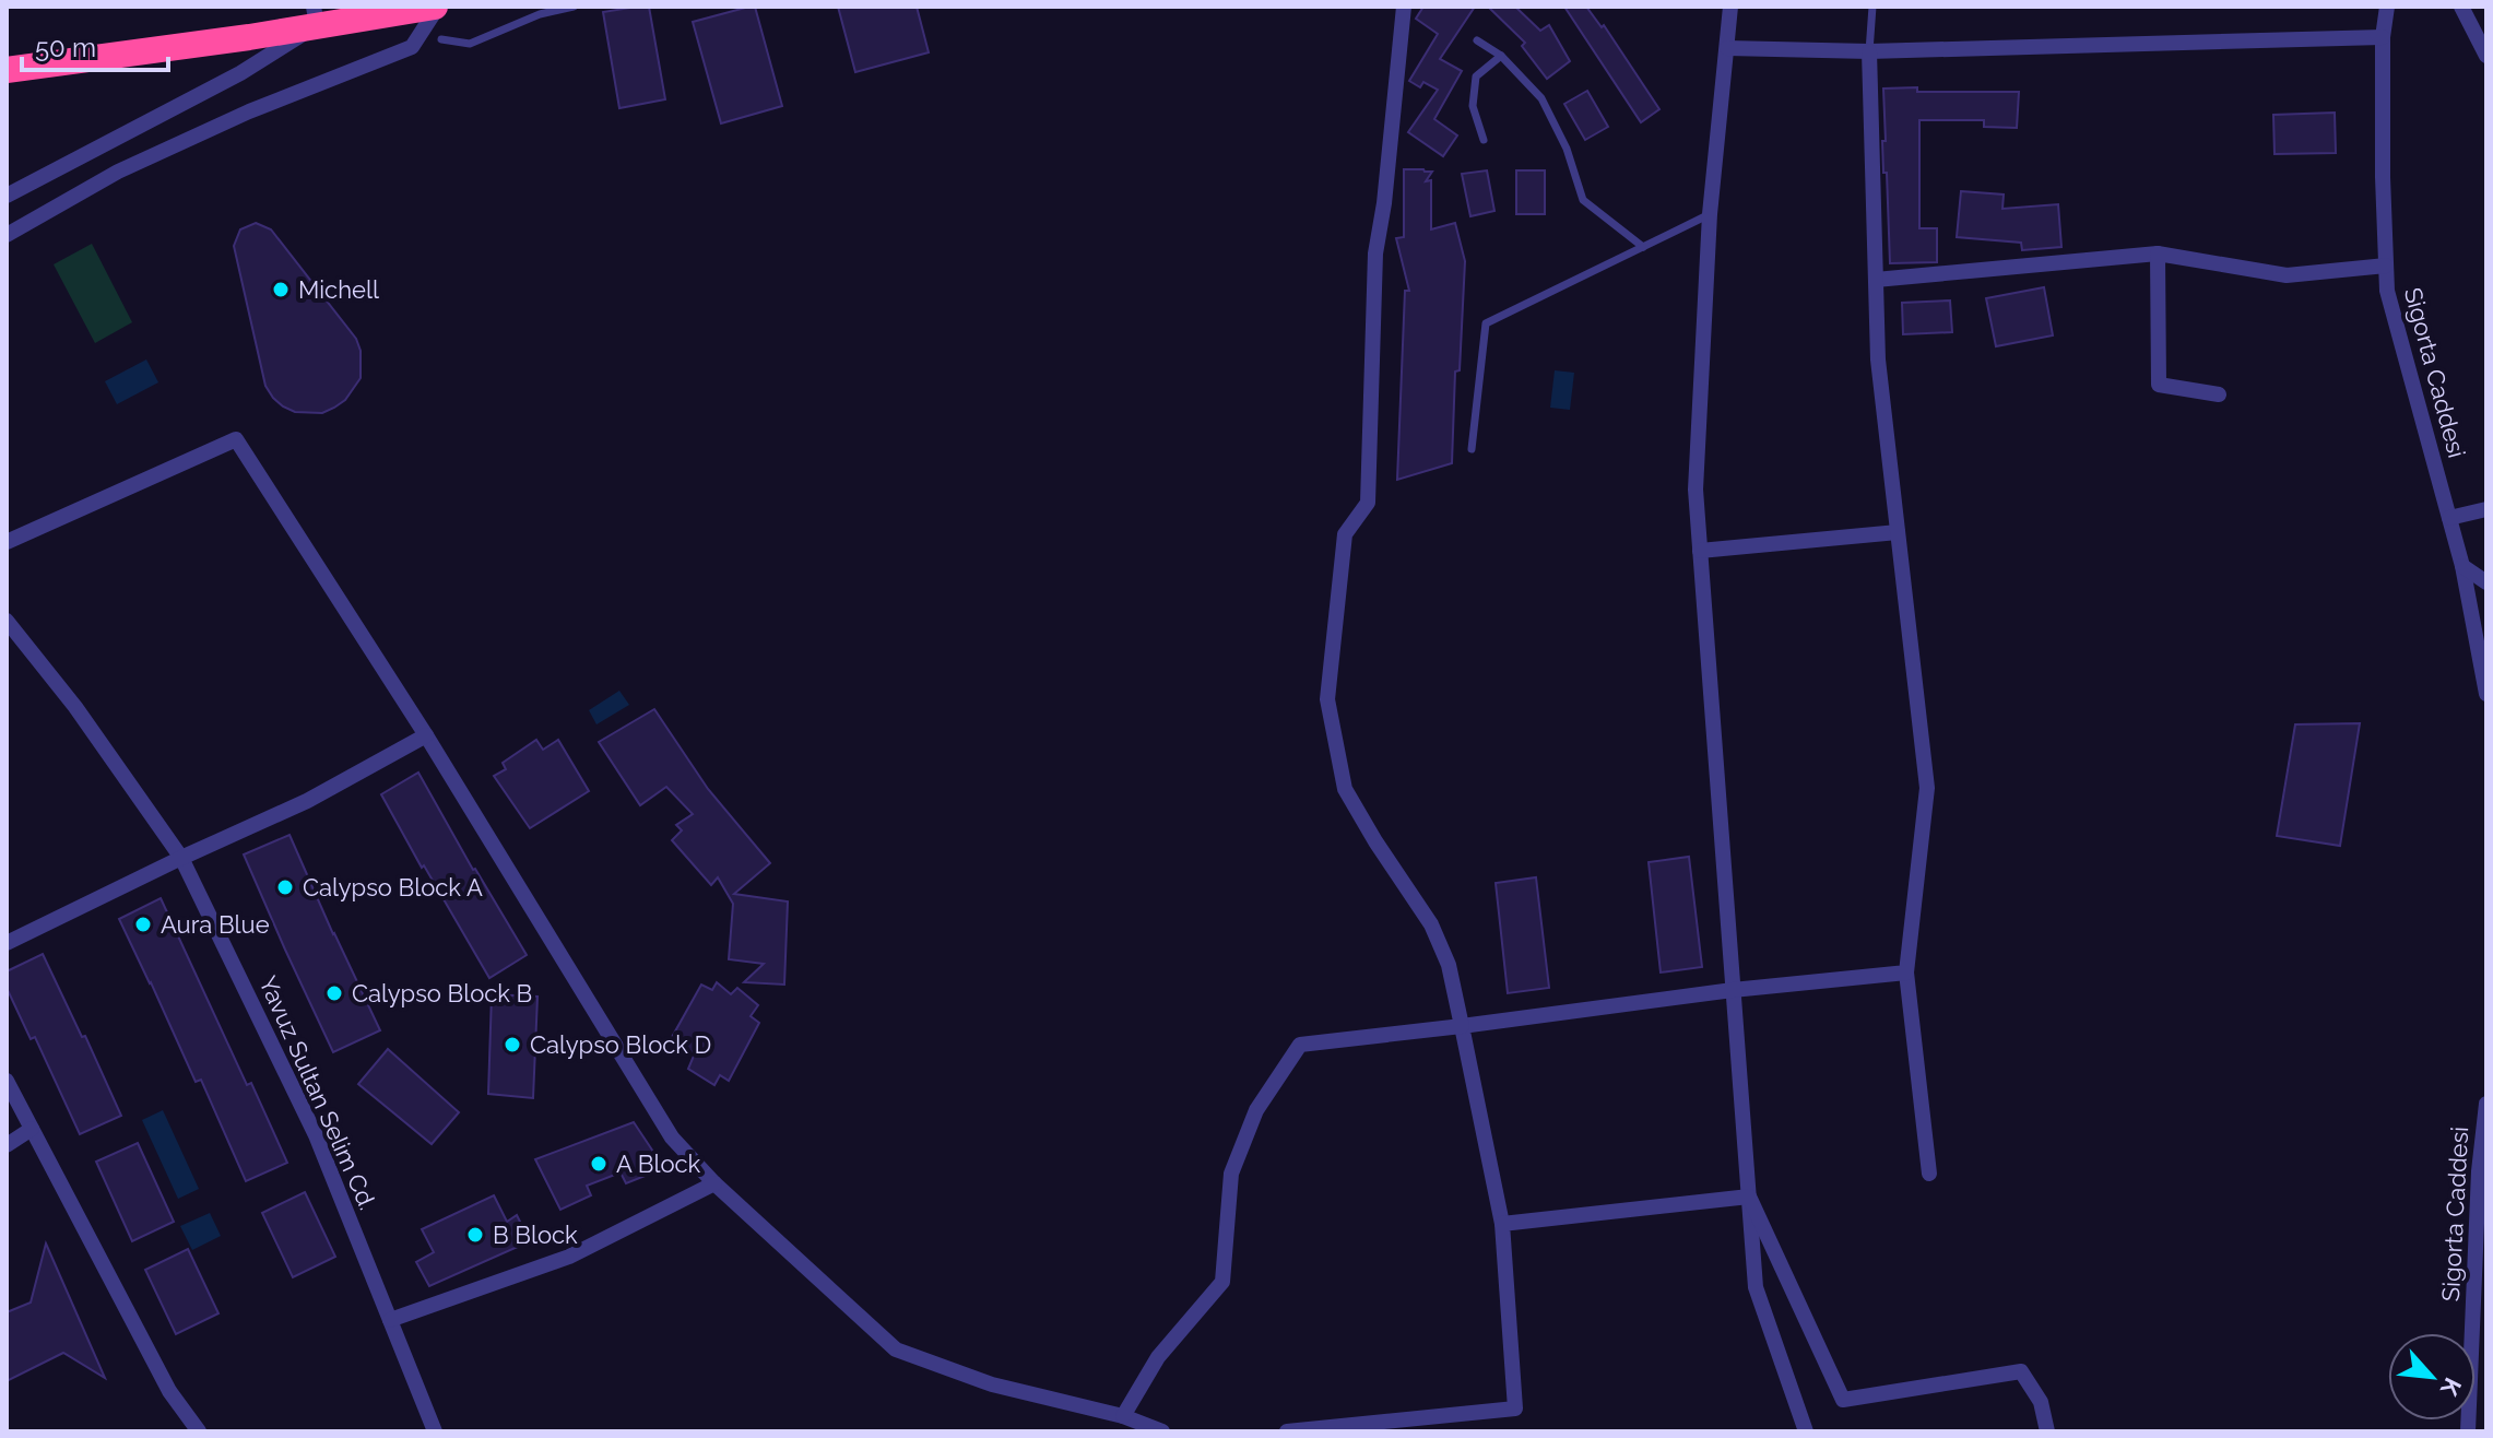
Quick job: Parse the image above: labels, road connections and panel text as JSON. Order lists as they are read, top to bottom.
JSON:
{
  "streets": {
    "street": ["Sigorta Caddesi", "Yavuz Sultan Selim Cd."]
  },
  "places": [
    "Michell",
    "Calypso Block A",
    "Aura Blue",
    "Calypso Block B",
    "Calypso Block D",
    "A Block",
    "B Block"
  ],
  "scale_bar": "50 m",
  "north": "bottom right"
}
